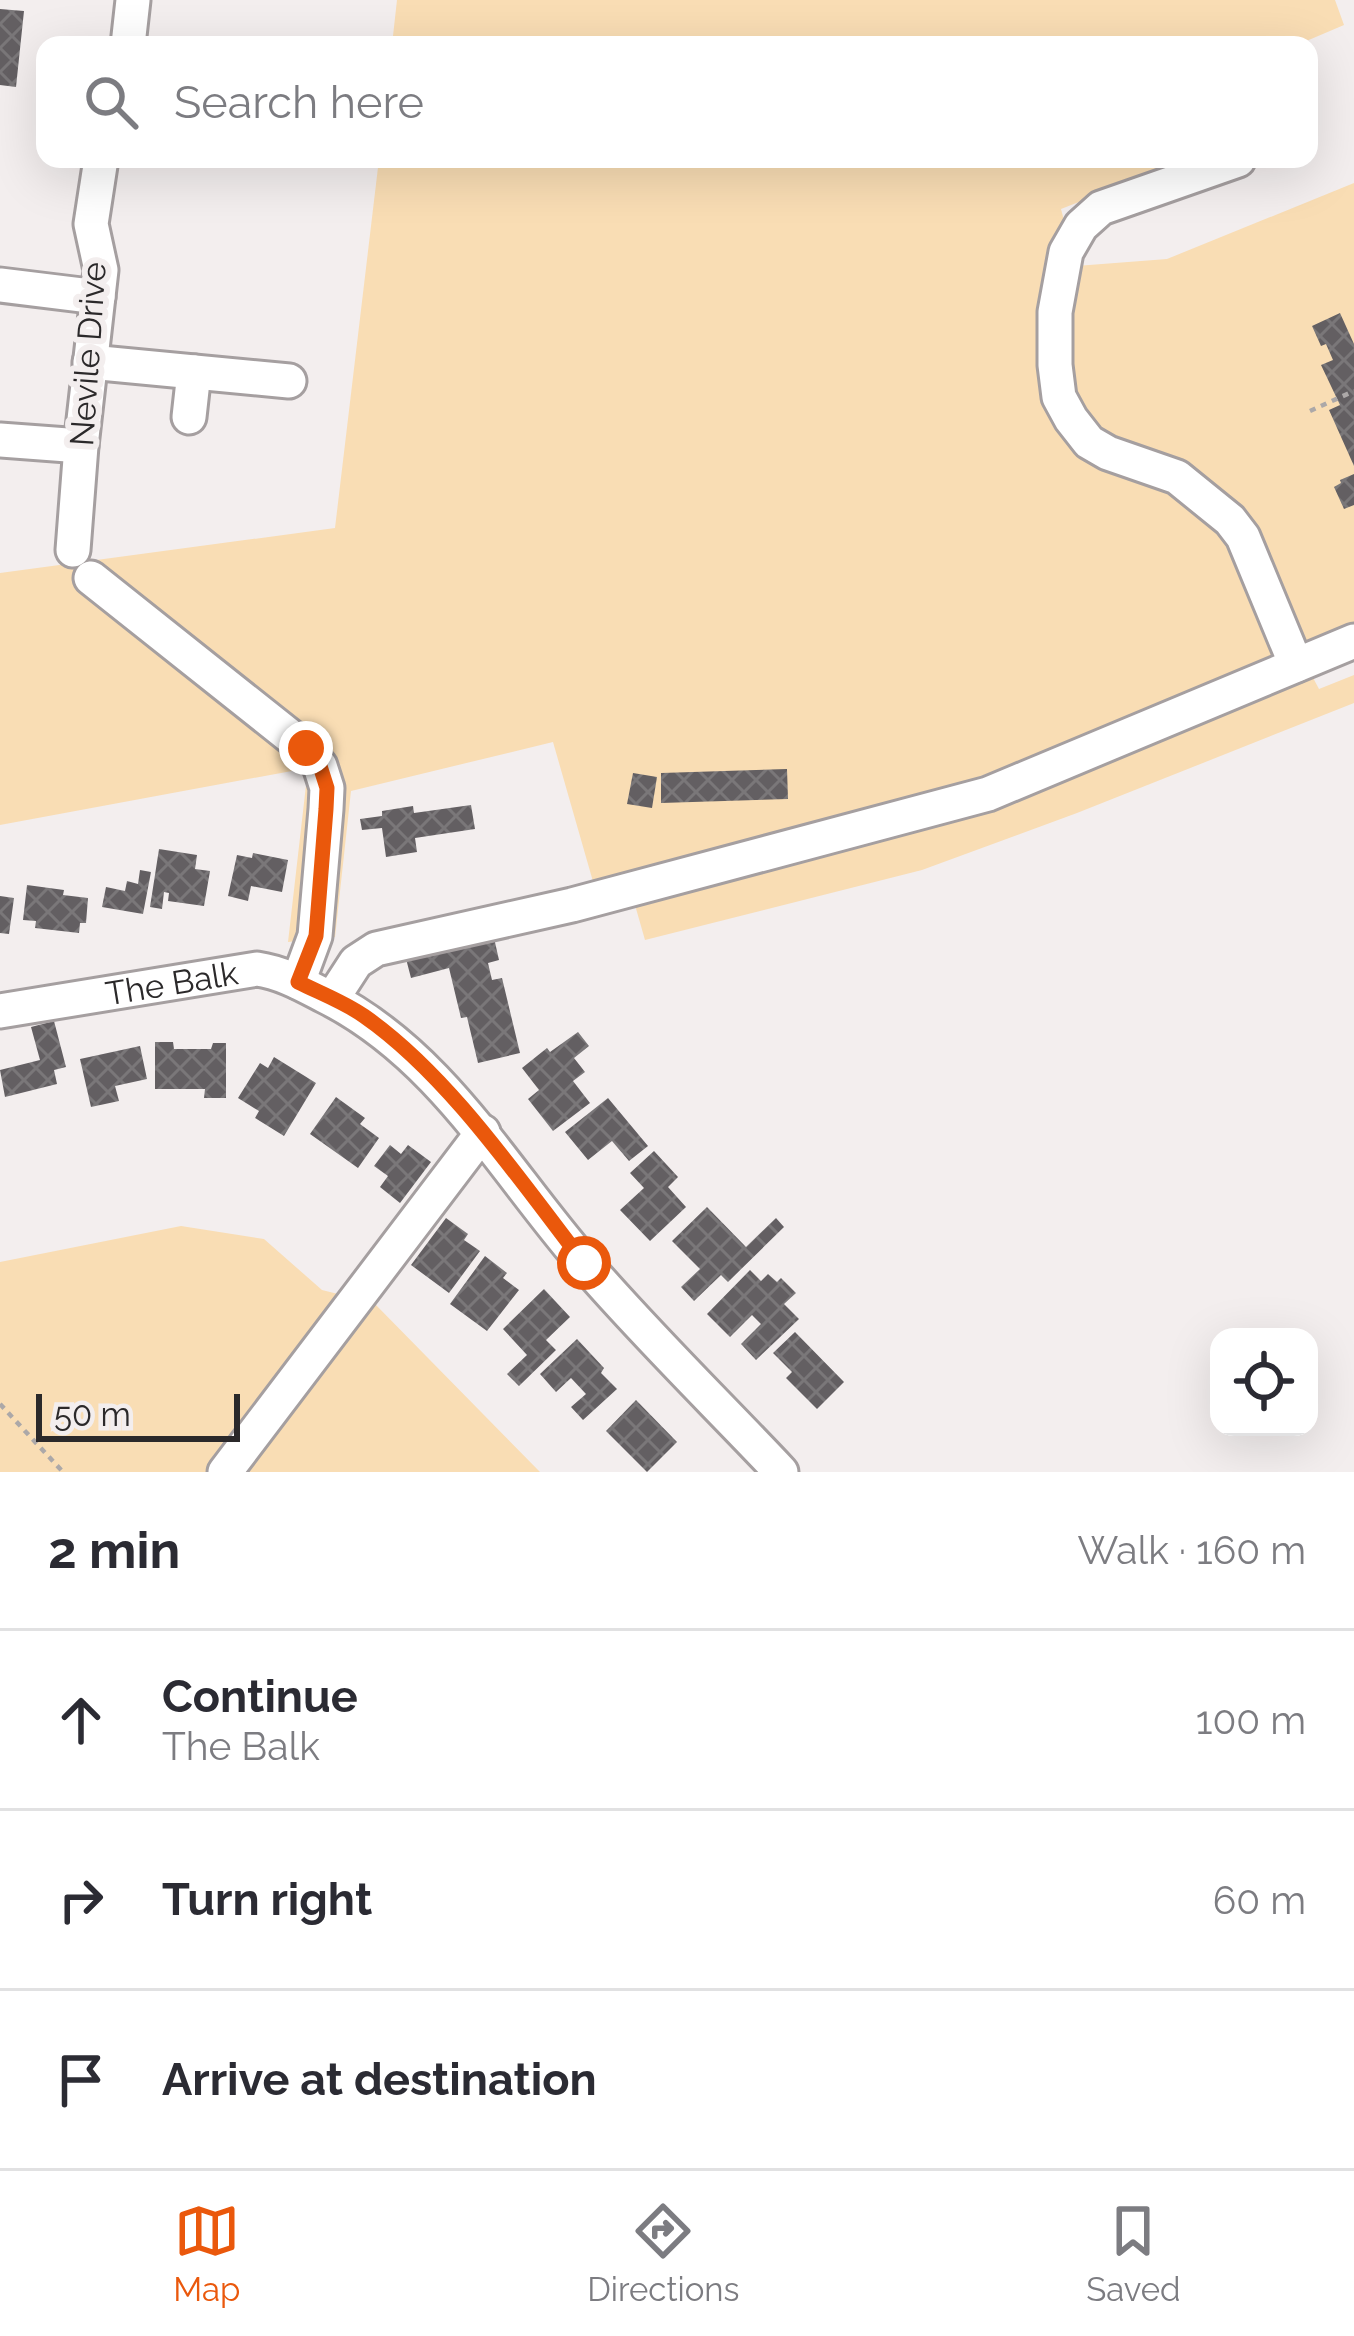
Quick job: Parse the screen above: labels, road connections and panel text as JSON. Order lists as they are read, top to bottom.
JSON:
{
  "streets": {
    "street": ["Nevile Drive", "The Balk"]
  },
  "crossings": [
    ["Nevile Drive", "The Balk"]
  ],
  "scale_bar": "50 m",
  "page": {
    "search": "Search here",
    "scale": "50 m",
    "heading": ["2 min", "Walk · 160 m"],
    "list": [
      ["Continue", "The Balk", "100 m"],
      ["Turn right", "60 m"],
      "Arrive at destination"
    ],
    "nav": ["Map", "Directions", "Saved"]
  }
}
